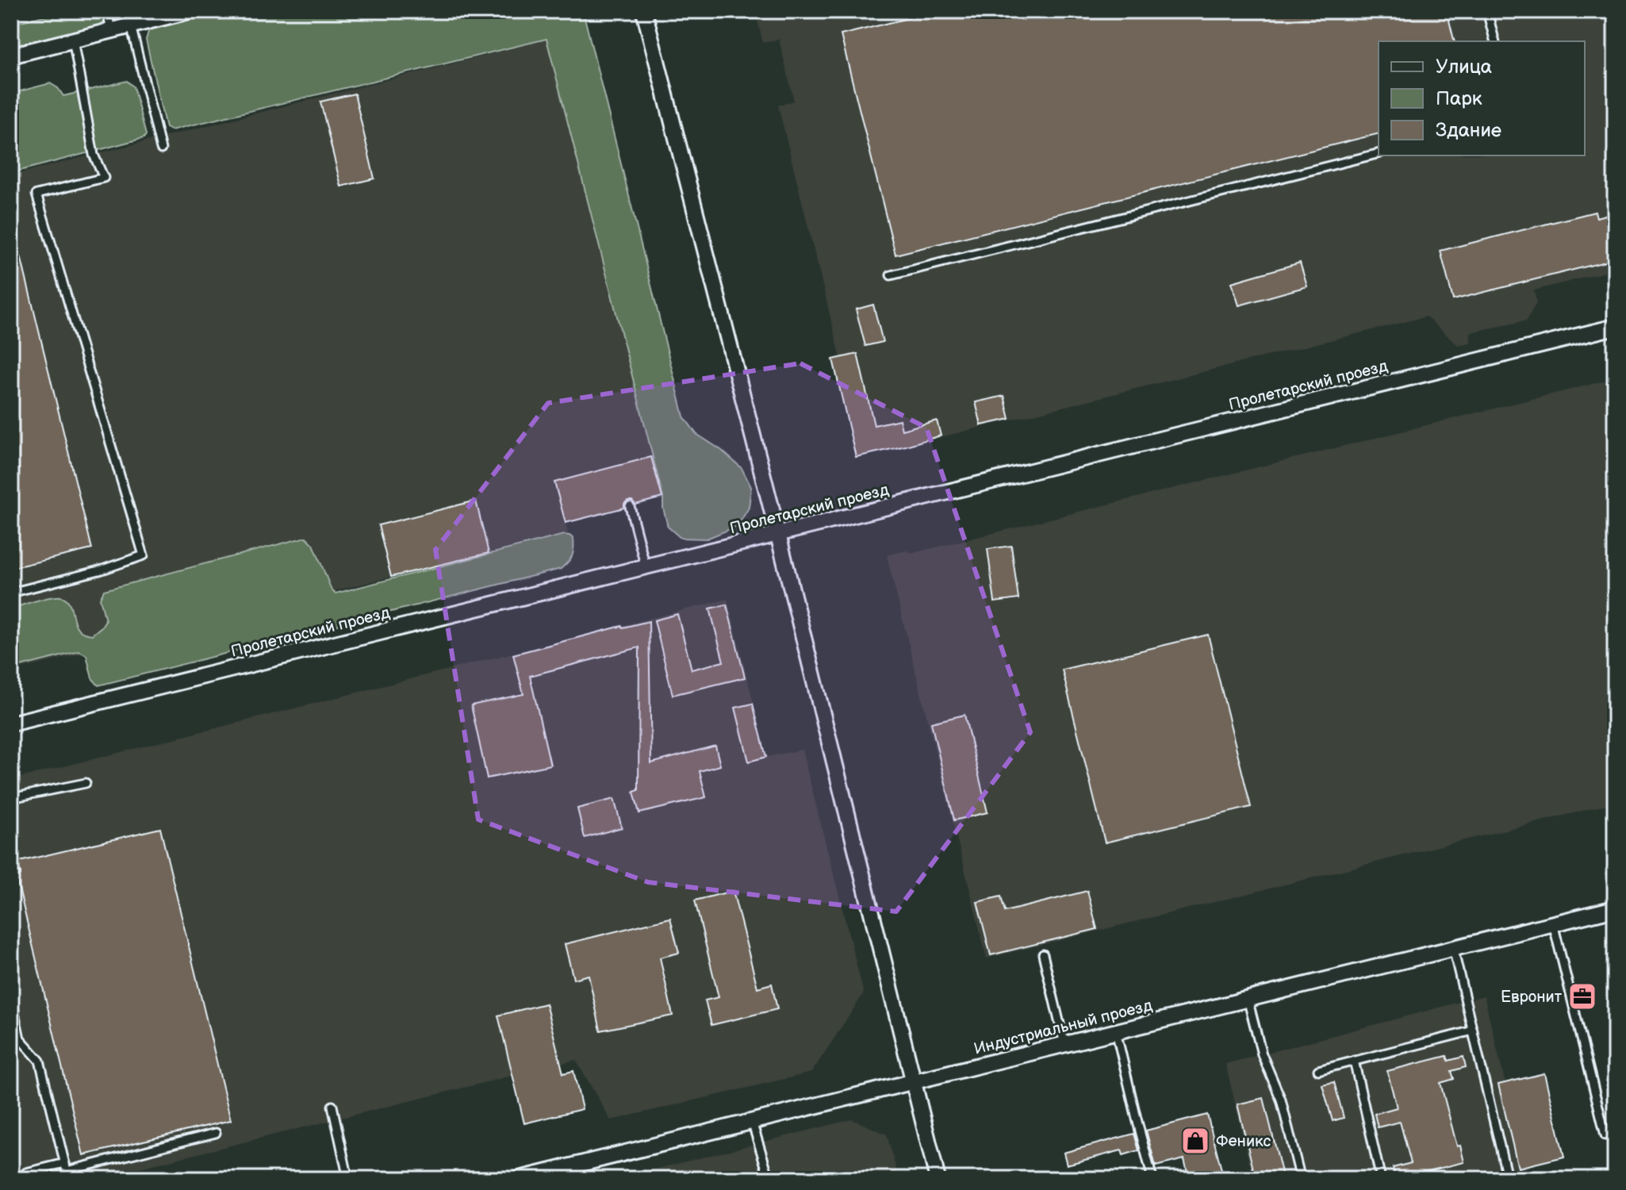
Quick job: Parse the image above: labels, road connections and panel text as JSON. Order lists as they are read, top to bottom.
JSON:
{
  "streets": {
    "street": ["Пролетарский проезд", "Индустриальный проезд"]
  },
  "places": {
    "office": ["Евронит"],
    "shop": ["Феникс"]
  },
  "legend": ["Улица", "Парк", "Здание"]
}
